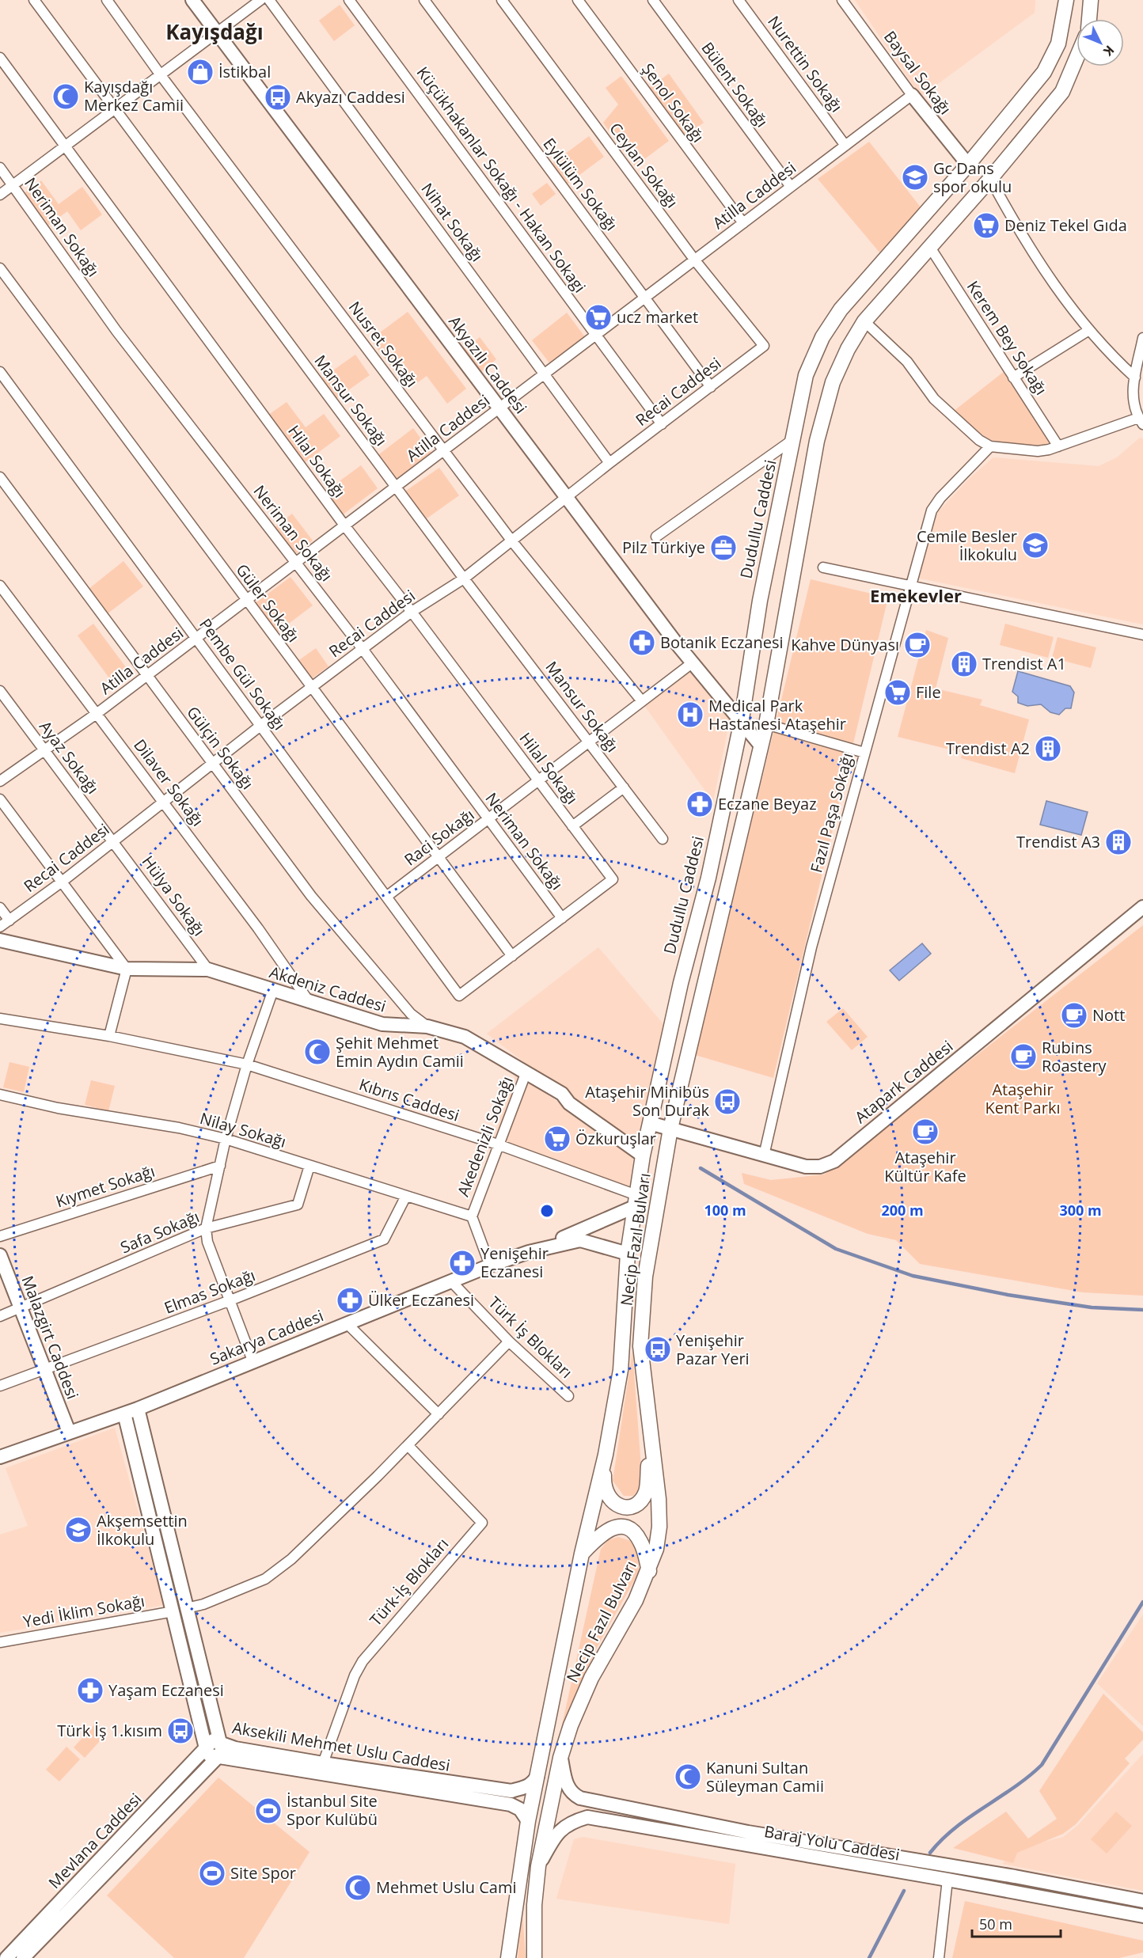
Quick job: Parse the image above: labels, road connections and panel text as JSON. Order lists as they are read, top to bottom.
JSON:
{
  "streets": {
    "main road": ["Dudullu Caddesi", "Necip Fazıl Bulvarı"],
    "street": [
      "Nurettin Sokağı",
      "Baysal Sokağı",
      "Bülent Sokağı",
      "Şenol Sokağı",
      "Ceylan Sokağı",
      "Küçükhakanlar Sokağı - Hakan Sokagi",
      "Eylülüm Sokağı",
      "Atilla Caddesi",
      "Nihat Sokağı",
      "Neriman Sokağı",
      "Kerem Bey Sokağı",
      "Nusret Sokağı",
      "Akyazılı Caddesi",
      "Recai Caddesi",
      "Mansur Sokağı",
      "Hilal Sokağı",
      "Güler Sokağı",
      "Pembe Gül Sokağı",
      "Gülçin Sokağı",
      "Ayaz Sokağı",
      "Dilaver Sokağı",
      "Fazıl Paşa Sokağı",
      "Raci Sokağı",
      "Hülya Sokağı",
      "Akdeniz Caddesi",
      "Atapark Caddesi",
      "Kıbrıs Caddesi",
      "Nilay Sokağı",
      "Akedenizli Sokağı",
      "Kıymet Sokağı",
      "Safa Sokağı",
      "Elmas Sokağı",
      "Malazgirt Caddesi",
      "Sakarya Caddesi",
      "Türk İş Blokları",
      "Türk-İş Blokları",
      "Yedi İklim Sokağı",
      "Aksekili Mehmet Uslu Caddesi",
      "Mevlana Caddesi",
      "Baraj Yolu Caddesi"
    ]
  },
  "crossings": [
    ["Nurettin Sokağı", "Atilla Caddesi"],
    ["Baysal Sokağı", "Atilla Caddesi"],
    ["Baysal Sokağı", "Dudullu Caddesi"],
    ["Bülent Sokağı", "Atilla Caddesi"],
    ["Şenol Sokağı", "Atilla Caddesi"],
    ["Ceylan Sokağı", "Atilla Caddesi"],
    ["Ceylan Sokağı", "Recai Caddesi"],
    ["Küçükhakanlar Sokağı - Hakan Sokagi", "Atilla Caddesi"],
    ["Küçükhakanlar Sokağı - Hakan Sokagi", "Recai Caddesi"],
    ["Eylülüm Sokağı", "Atilla Caddesi"],
    ["Eylülüm Sokağı", "Recai Caddesi"],
    ["Atilla Caddesi", "Nihat Sokağı"],
    ["Atilla Caddesi", "Neriman Sokağı"],
    ["Atilla Caddesi", "Nusret Sokağı"],
    ["Atilla Caddesi", "Akyazılı Caddesi"],
    ["Atilla Caddesi", "Mansur Sokağı"],
    ["Atilla Caddesi", "Hilal Sokağı"],
    ["Atilla Caddesi", "Güler Sokağı"],
    ["Atilla Caddesi", "Pembe Gül Sokağı"],
    ["Atilla Caddesi", "Gülçin Sokağı"],
    ["Atilla Caddesi", "Ayaz Sokağı"],
    ["Atilla Caddesi", "Dilaver Sokağı"],
    ["Nihat Sokağı", "Recai Caddesi"],
    ["Neriman Sokağı", "Recai Caddesi"],
    ["Neriman Sokağı", "Hilal Sokağı"],
    ["Neriman Sokağı", "Raci Sokağı"],
    ["Nusret Sokağı", "Recai Caddesi"],
    ["Nusret Sokağı", "Raci Sokağı"],
    ["Akyazılı Caddesi", "Recai Caddesi"],
    ["Akyazılı Caddesi", "Dudullu Caddesi"],
    ["Akyazılı Caddesi", "Raci Sokağı"],
    ["Recai Caddesi", "Mansur Sokağı"],
    ["Recai Caddesi", "Hilal Sokağı"],
    ["Recai Caddesi", "Güler Sokağı"],
    ["Recai Caddesi", "Pembe Gül Sokağı"],
    ["Recai Caddesi", "Gülçin Sokağı"],
    ["Recai Caddesi", "Ayaz Sokağı"],
    ["Recai Caddesi", "Dilaver Sokağı"],
    ["Recai Caddesi", "Hülya Sokağı"],
    ["Mansur Sokağı", "Raci Sokağı"],
    ["Hilal Sokağı", "Raci Sokağı"],
    ["Dudullu Caddesi", "Atapark Caddesi"],
    ["Dudullu Caddesi", "Necip Fazıl Bulvarı"],
    ["Güler Sokağı", "Pembe Gül Sokağı"],
    ["Güler Sokağı", "Raci Sokağı"],
    ["Pembe Gül Sokağı", "Raci Sokağı"],
    ["Gülçin Sokağı", "Akdeniz Caddesi"],
    ["Ayaz Sokağı", "Hülya Sokağı"],
    ["Dilaver Sokağı", "Akdeniz Caddesi"],
    ["Fazıl Paşa Sokağı", "Atapark Caddesi"],
    ["Hülya Sokağı", "Akdeniz Caddesi"],
    ["Akdeniz Caddesi", "Akedenizli Sokağı"],
    ["Akdeniz Caddesi", "Necip Fazıl Bulvarı"],
    ["Atapark Caddesi", "Necip Fazıl Bulvarı"],
    ["Kıbrıs Caddesi", "Akedenizli Sokağı"],
    ["Kıbrıs Caddesi", "Necip Fazıl Bulvarı"],
    ["Nilay Sokağı", "Akedenizli Sokağı"],
    ["Nilay Sokağı", "Safa Sokağı"],
    ["Nilay Sokağı", "Elmas Sokağı"],
    ["Akedenizli Sokağı", "Sakarya Caddesi"],
    ["Safa Sokağı", "Malazgirt Caddesi"],
    ["Necip Fazıl Bulvarı", "Sakarya Caddesi"],
    ["Necip Fazıl Bulvarı", "Aksekili Mehmet Uslu Caddesi"],
    ["Necip Fazıl Bulvarı", "Baraj Yolu Caddesi"],
    ["Elmas Sokağı", "Malazgirt Caddesi"],
    ["Malazgirt Caddesi", "Sakarya Caddesi"],
    ["Sakarya Caddesi", "Türk İş Blokları"],
    ["Sakarya Caddesi", "Aksekili Mehmet Uslu Caddesi"],
    ["Türk-İş Blokları", "Aksekili Mehmet Uslu Caddesi"],
    ["Yedi İklim Sokağı", "Aksekili Mehmet Uslu Caddesi"],
    ["Aksekili Mehmet Uslu Caddesi", "Mevlana Caddesi"]
  ],
  "districts": ["Kayışdağı", "Emekevler"],
  "parks": ["Ataşehir Kent Parkı"],
  "places": {
    "shop": ["İstikbal"],
    "mosque": [
      "Kayışdağı Merkez Camii",
      "Şehit Mehmet Emin Aydın Camii",
      "Kanuni Sultan Süleyman Camii",
      "Mehmet Uslu Cami"
    ],
    "bus stop": [
      "Akyazı Caddesi",
      "Ataşehir Minibüs Son Durak",
      "Yenişehir Pazar Yeri",
      "Türk İş 1.kısım"
    ],
    "school or university": ["Gc Dans spor okulu", "Cemile Besler İlkokulu", "Akşemsettin İlkokulu"],
    "supermarket": [
      "Deniz Tekel Gıda",
      "ucz market",
      "File",
      "Özkuruşlar"
    ],
    "office": ["Pilz Türkiye"],
    "pharmacy": [
      "Botanik Eczanesi",
      "Eczane Beyaz",
      "Yenişehir Eczanesi",
      "Ülker Eczanesi",
      "Yaşam Eczanesi"
    ],
    "cafe": [
      "Kahve Dünyası",
      "Nott",
      "Rubins Roastery",
      "Ataşehir Kültür Kafe"
    ],
    "building": ["Trendist A1", "Trendist A2", "Trendist A3"],
    "hospital": ["Medical Park Hastanesi Ataşehir"],
    "sports": ["İstanbul Site Spor Kulübü", "Site Spor"]
  },
  "scale_bar": "50 m",
  "north": "bottom right",
  "rings": ["100 m", "200 m", "300 m"]
}
